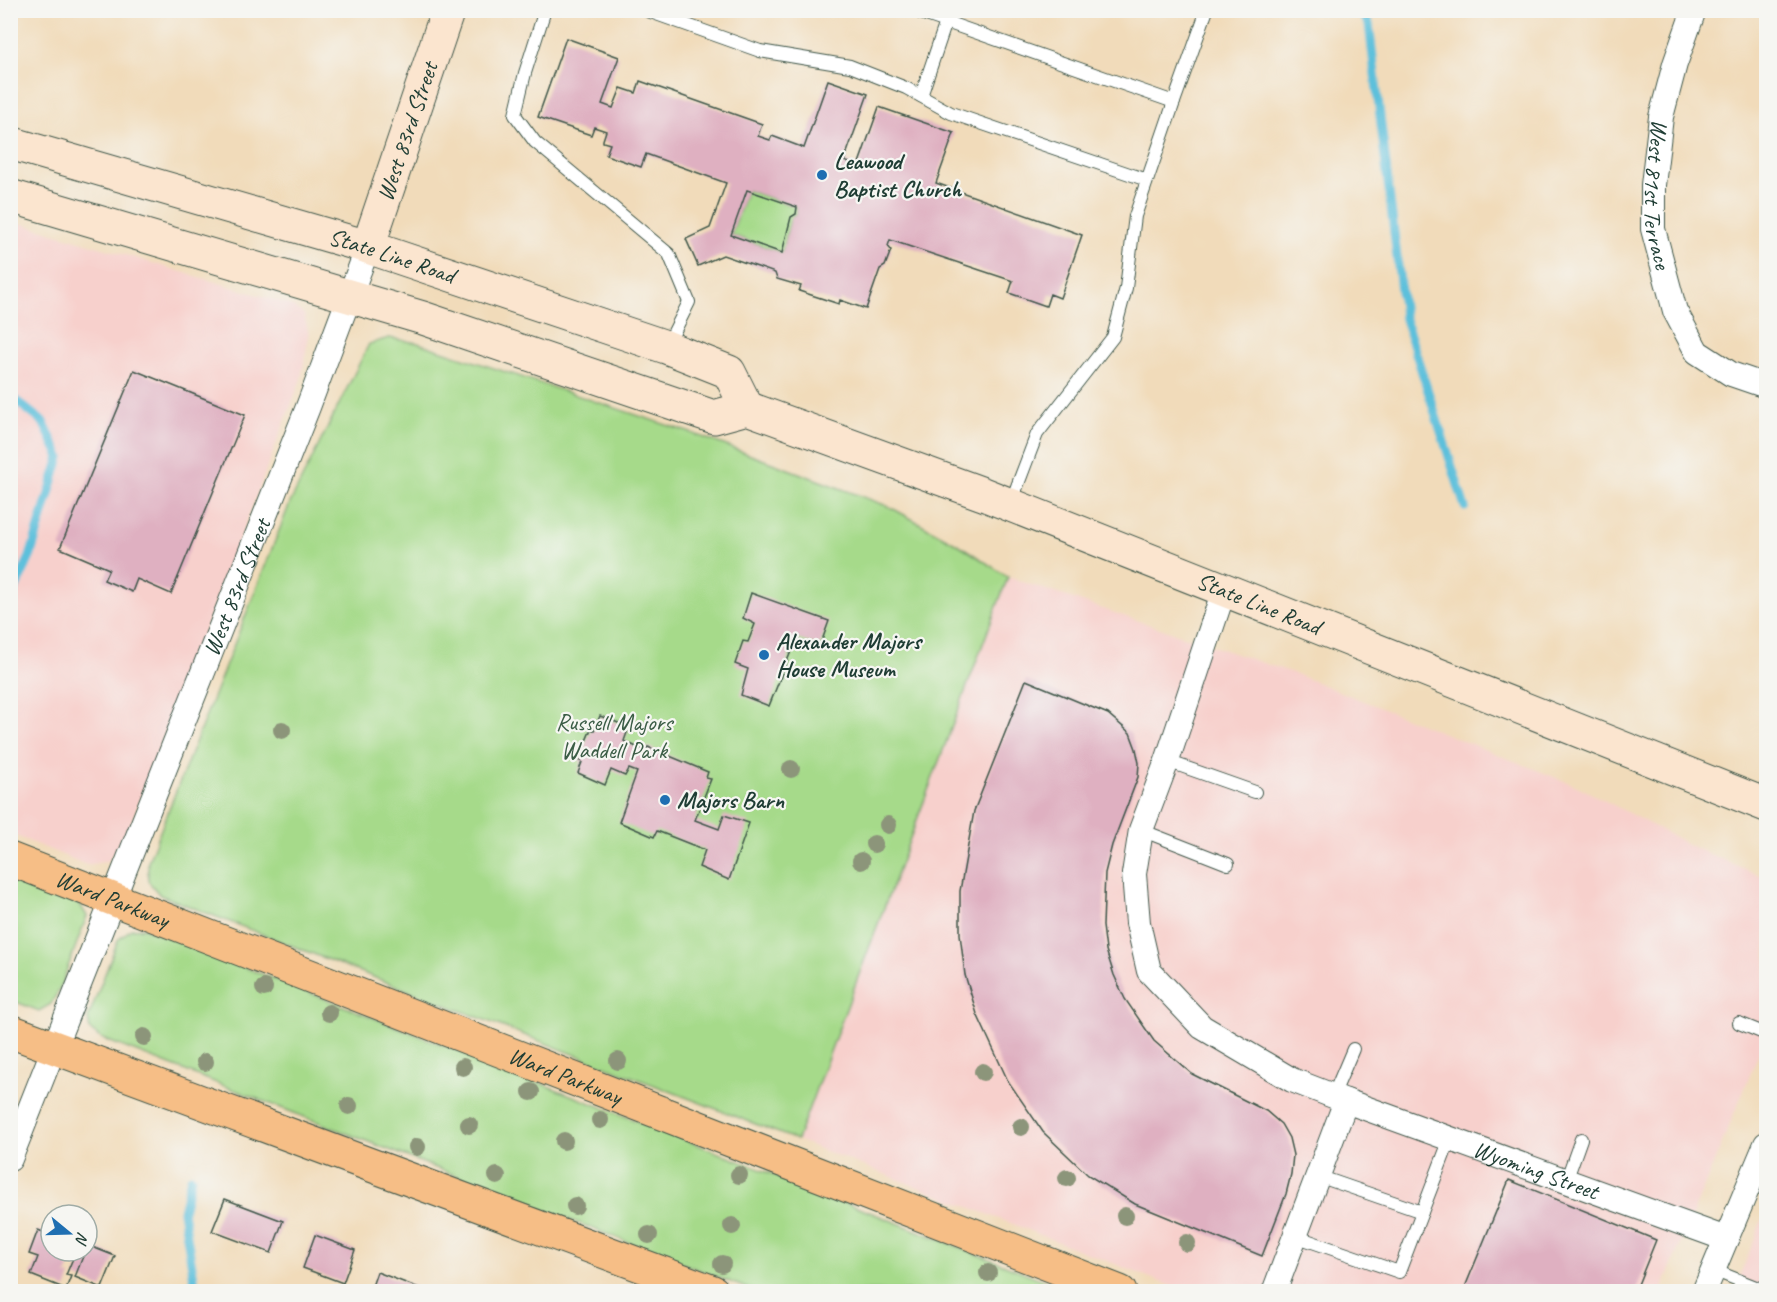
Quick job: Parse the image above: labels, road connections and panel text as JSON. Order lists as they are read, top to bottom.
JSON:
{
  "streets": {
    "main road": ["West 83rd Street", "State Line Road", "Ward Parkway"],
    "street": ["West 81st Terrace", "Wyoming Street"]
  },
  "crossings": [
    ["West 83rd Street", "State Line Road"],
    ["West 83rd Street", "Ward Parkway"],
    ["State Line Road", "Wyoming Street"]
  ],
  "parks": ["Russell Majors Waddell Park"],
  "places": ["Leawood Baptist Church", "Alexander Majors House Museum", "Majors Barn"],
  "north": "right"
}
